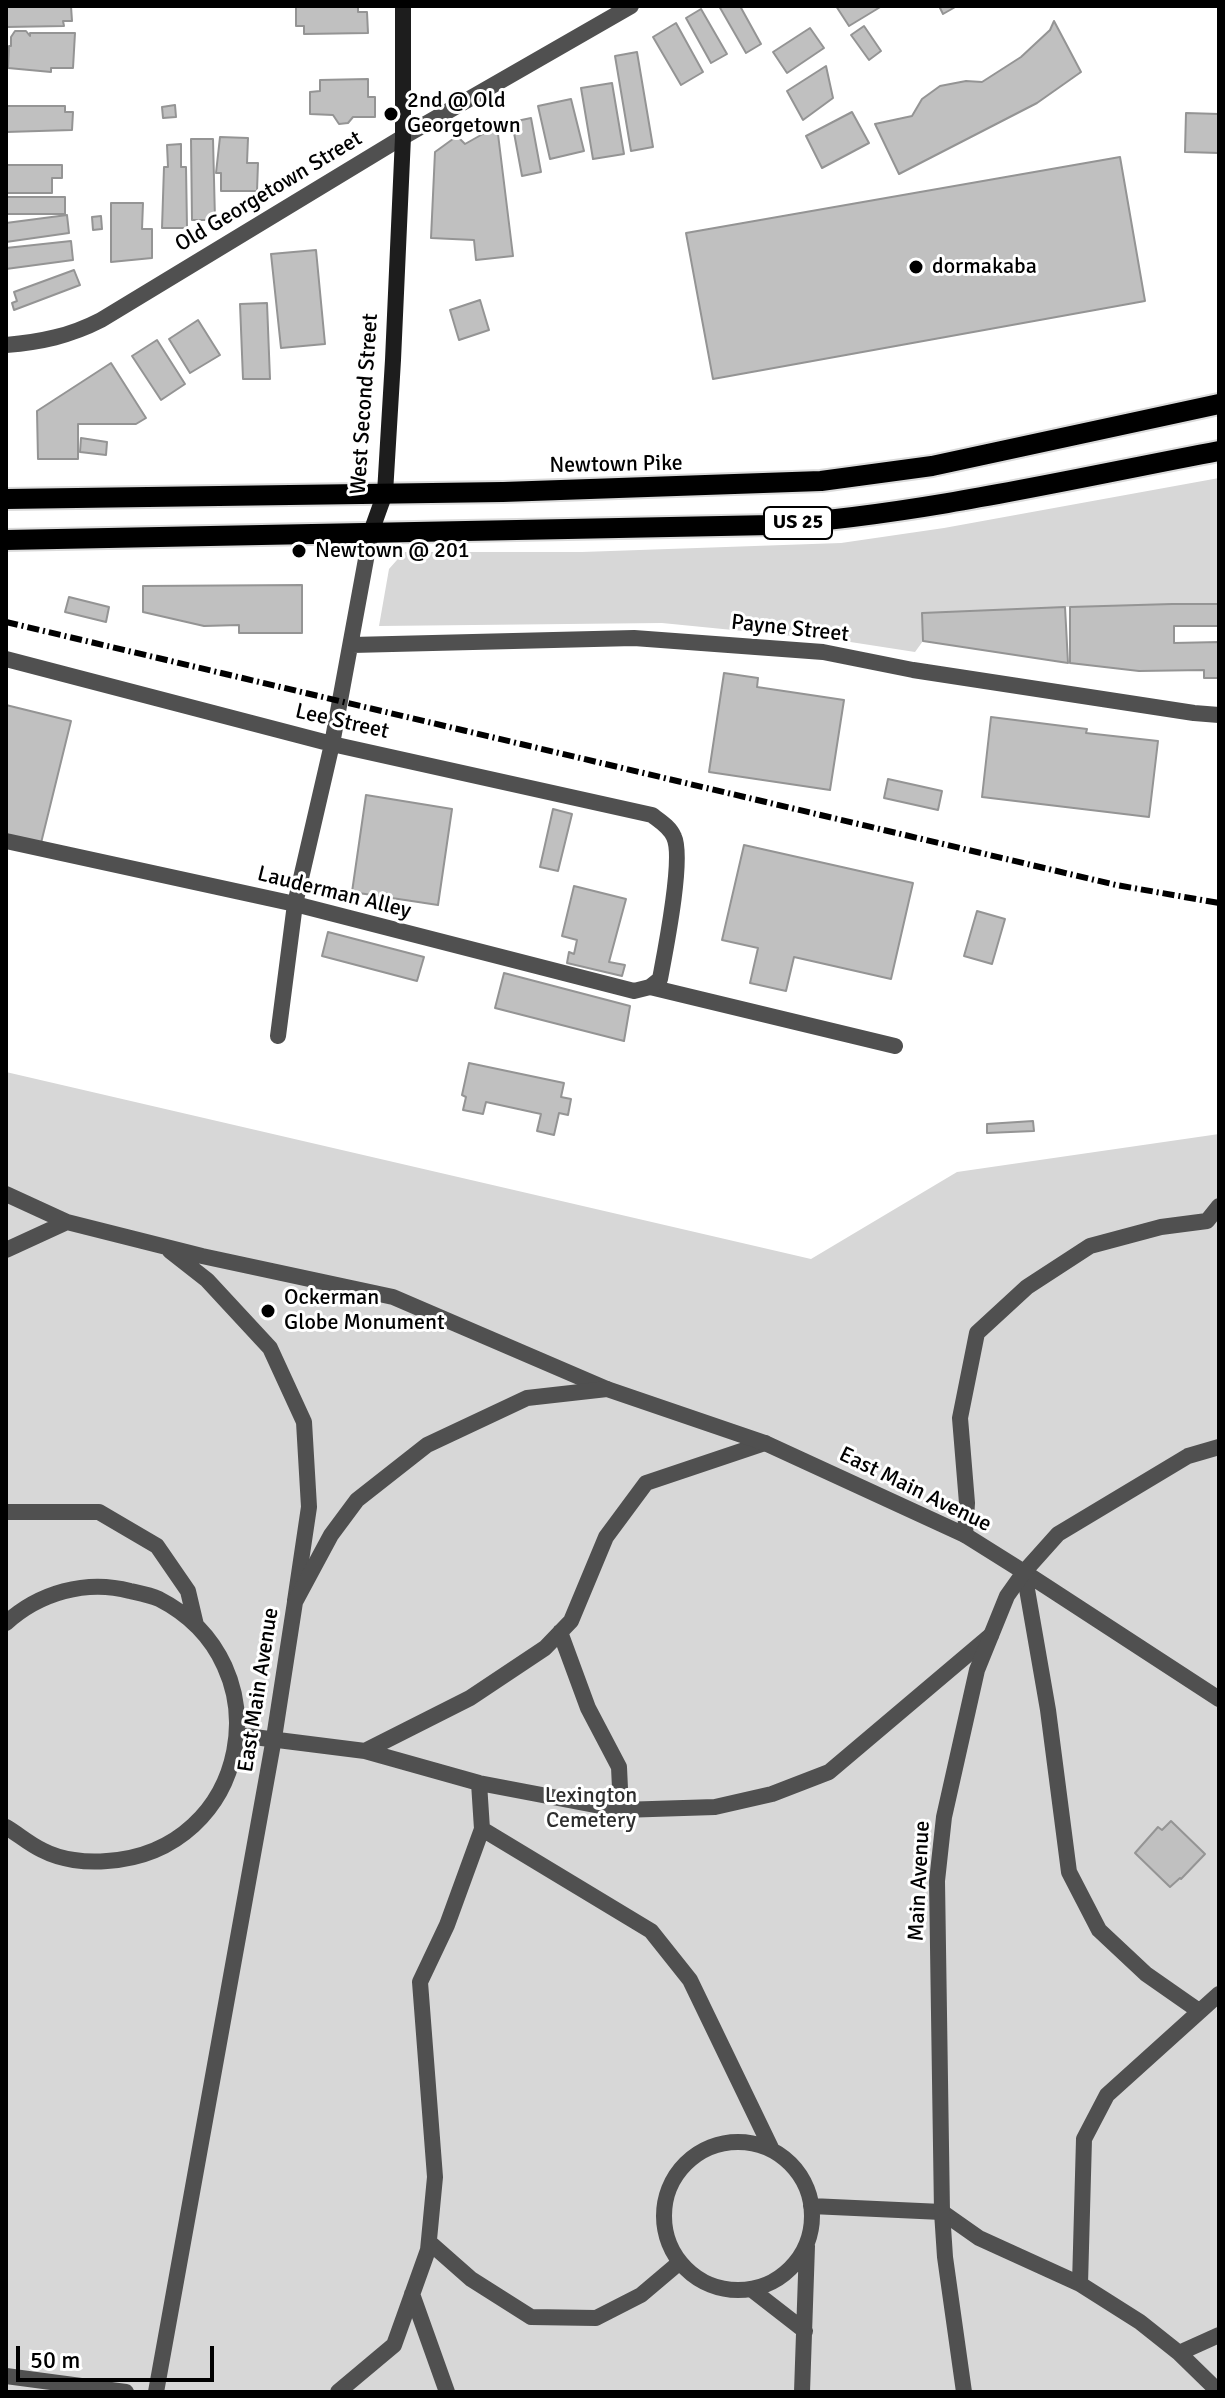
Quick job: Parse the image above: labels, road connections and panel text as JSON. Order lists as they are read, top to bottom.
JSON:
{
  "streets": {
    "main road": ["Newtown Pike", "US 25"],
    "street": [
      "Old Georgetown Street",
      "West Second Street",
      "Payne Street",
      "Lee Street",
      "Lauderman Alley",
      "East Main Avenue",
      "Main Avenue"
    ]
  },
  "crossings": [
    ["Old Georgetown Street", "West Second Street"],
    ["West Second Street", "Newtown Pike"],
    ["West Second Street", "US 25"],
    ["West Second Street", "Payne Street"],
    ["West Second Street", "Lee Street"],
    ["West Second Street", "Lauderman Alley"],
    ["Lee Street", "Lauderman Alley"],
    ["East Main Avenue", "Main Avenue"]
  ],
  "parks": ["Lexington Cemetery"],
  "places": [
    "2nd @ Old Georgetown",
    "dormakaba",
    "Newtown @ 201",
    "Ockerman Globe Monument"
  ],
  "scale_bar": "50 m"
}
